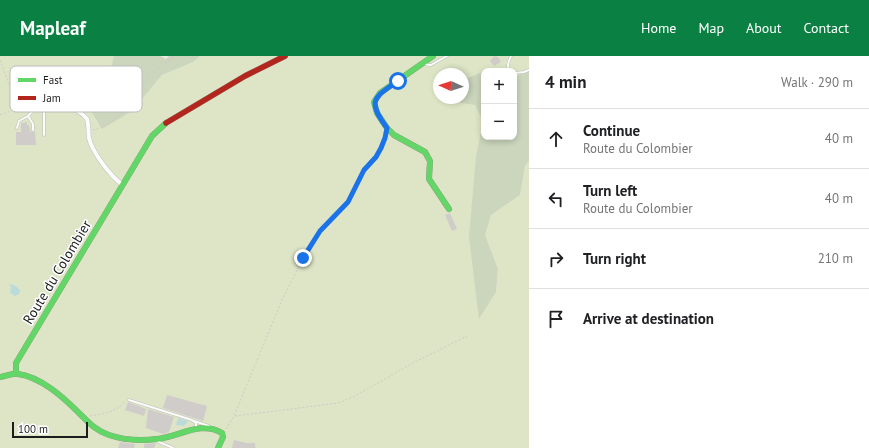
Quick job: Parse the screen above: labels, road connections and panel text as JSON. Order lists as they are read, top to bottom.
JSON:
{
  "streets": {
    "street": ["Route du Colombier"]
  },
  "legend": ["Fast", "Jam"],
  "scale_bar": "100 m",
  "north": "left",
  "page": {
    "header": "Mapleaf",
    "nav": [
      "Home",
      "Map",
      "About",
      "Contact"
    ],
    "heading": ["4 min", "Walk · 290 m"],
    "map_buttons": ["+", "−"],
    "list": [
      ["Continue", "Route du Colombier", "40 m"],
      ["Turn left", "Route du Colombier", "40 m"],
      ["Turn right", "210 m"],
      "Arrive at destination"
    ],
    "scale": "100 m"
  }
}
